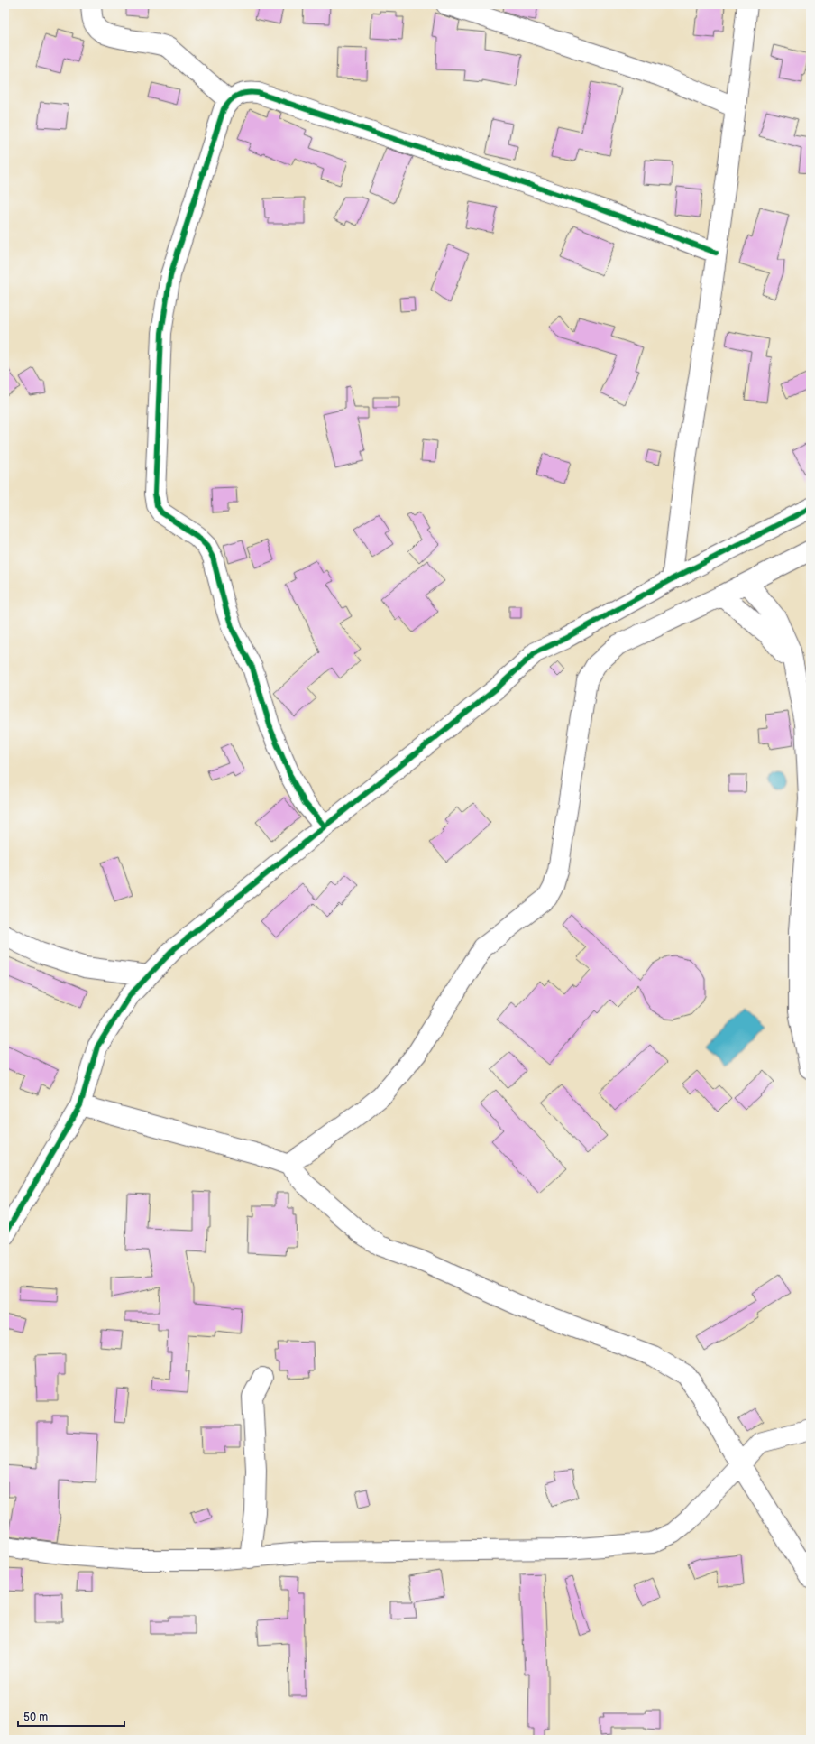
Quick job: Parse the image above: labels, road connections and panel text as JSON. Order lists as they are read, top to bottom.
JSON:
{
  "scale_bar": "50 m"
}
